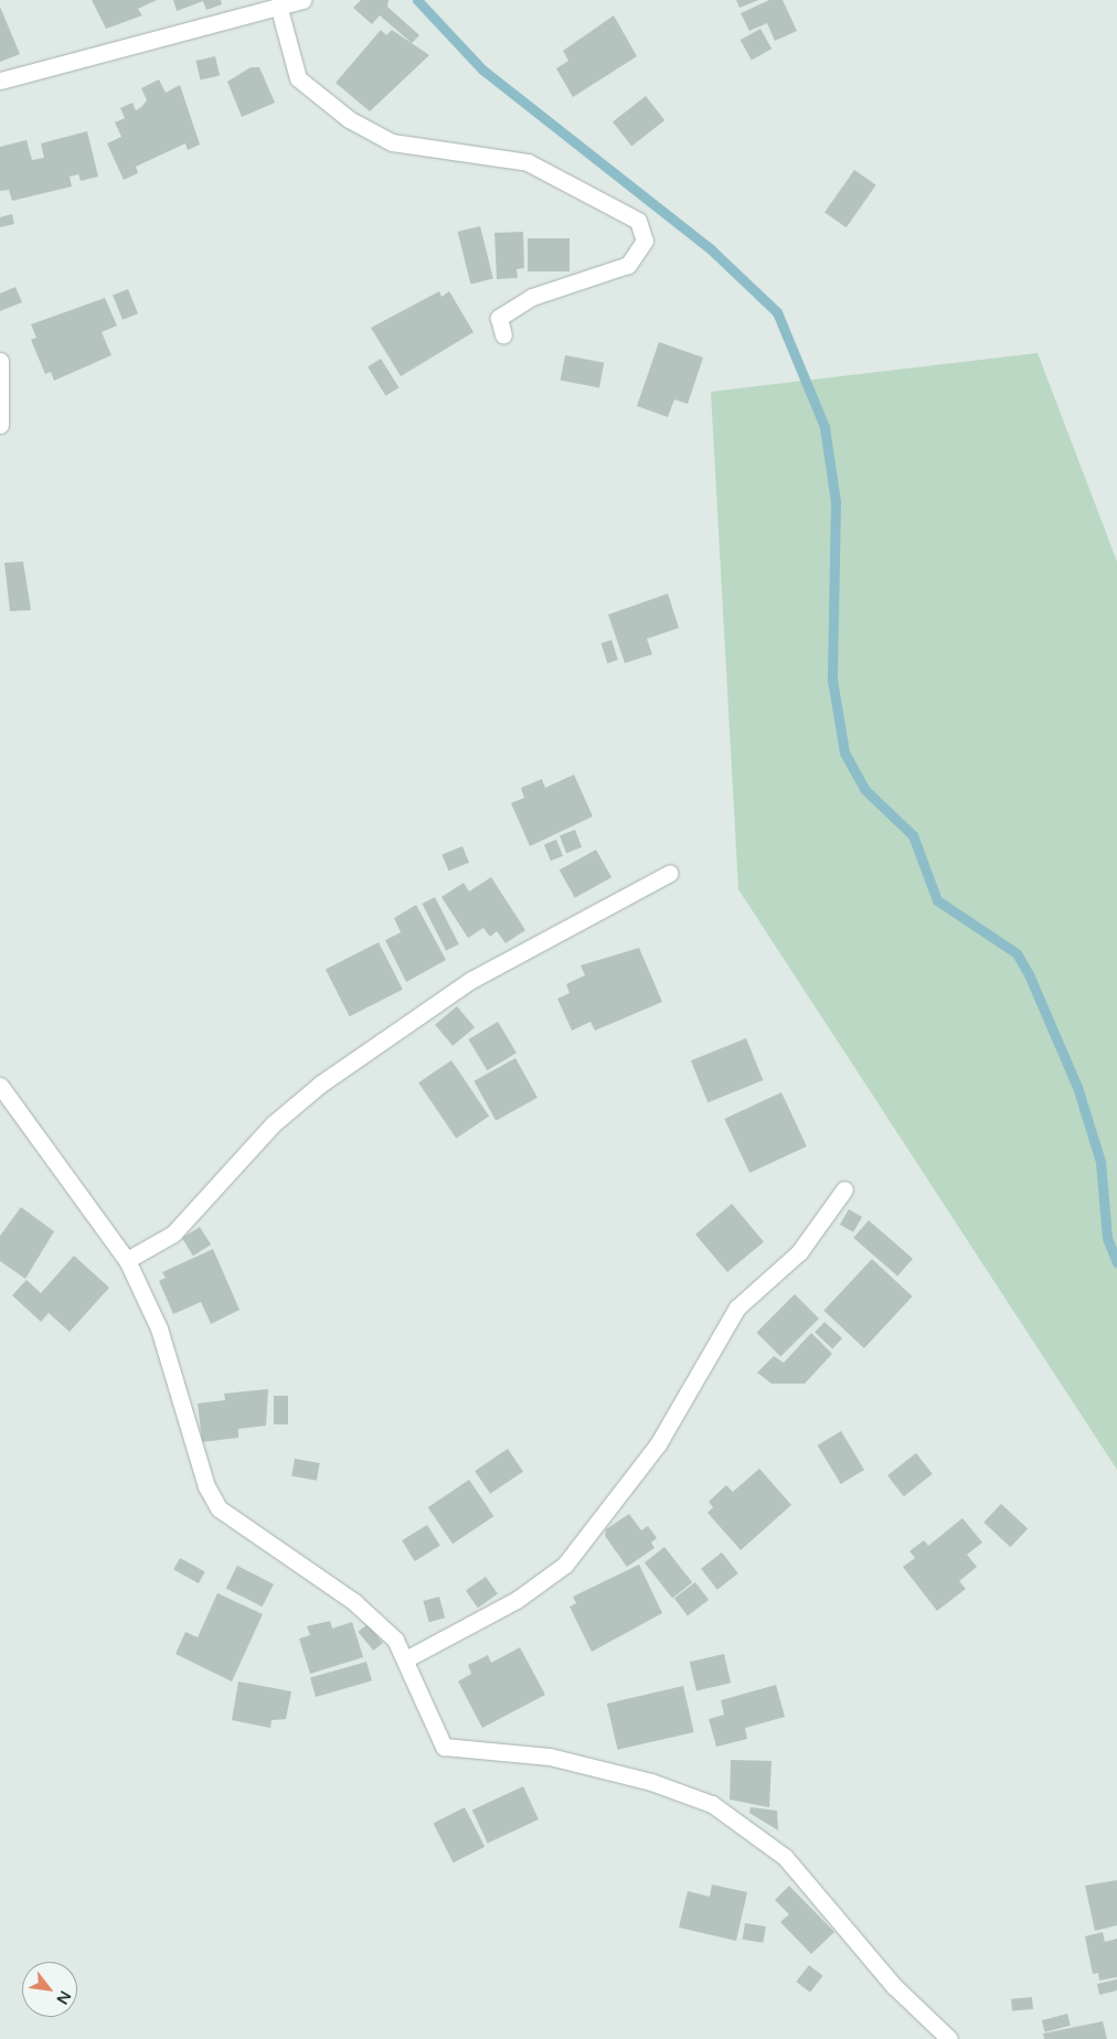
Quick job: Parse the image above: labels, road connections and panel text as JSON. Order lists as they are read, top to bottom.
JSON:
{
  "north": "bottom right"
}
